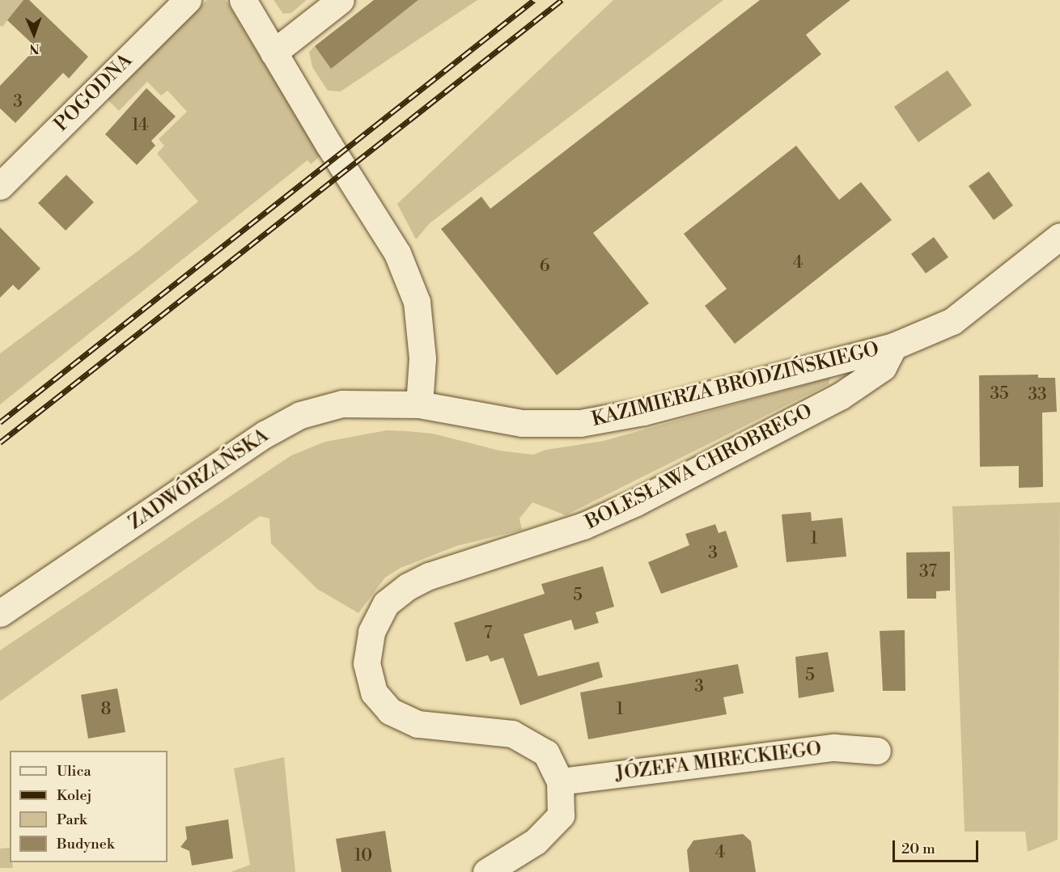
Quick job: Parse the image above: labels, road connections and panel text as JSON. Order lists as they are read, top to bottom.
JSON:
{
  "streets": {
    "street": [
      "POGODNA",
      "KAZIMIERZA BRODZIŃSKIEGO",
      "BOLESŁAWA CHROBREGO",
      "ZADWÓRZAŃSKA",
      "JÓZEFA MIRECKIEGO"
    ]
  },
  "crossings": [
    ["KAZIMIERZA BRODZIŃSKIEGO", "BOLESŁAWA CHROBREGO"],
    ["KAZIMIERZA BRODZIŃSKIEGO", "ZADWÓRZAŃSKA"],
    ["BOLESŁAWA CHROBREGO", "JÓZEFA MIRECKIEGO"]
  ],
  "house_numbers": [
    "3",
    "14",
    "4",
    "6",
    "35",
    "33",
    "1",
    "3",
    "37",
    "5",
    "7",
    "5",
    "3",
    "8",
    "1",
    "4",
    "10"
  ],
  "legend": [
    "Ulica",
    "Kolej",
    "Park",
    "Budynek"
  ],
  "scale_bar": "20 m",
  "north": "bottom"
}
